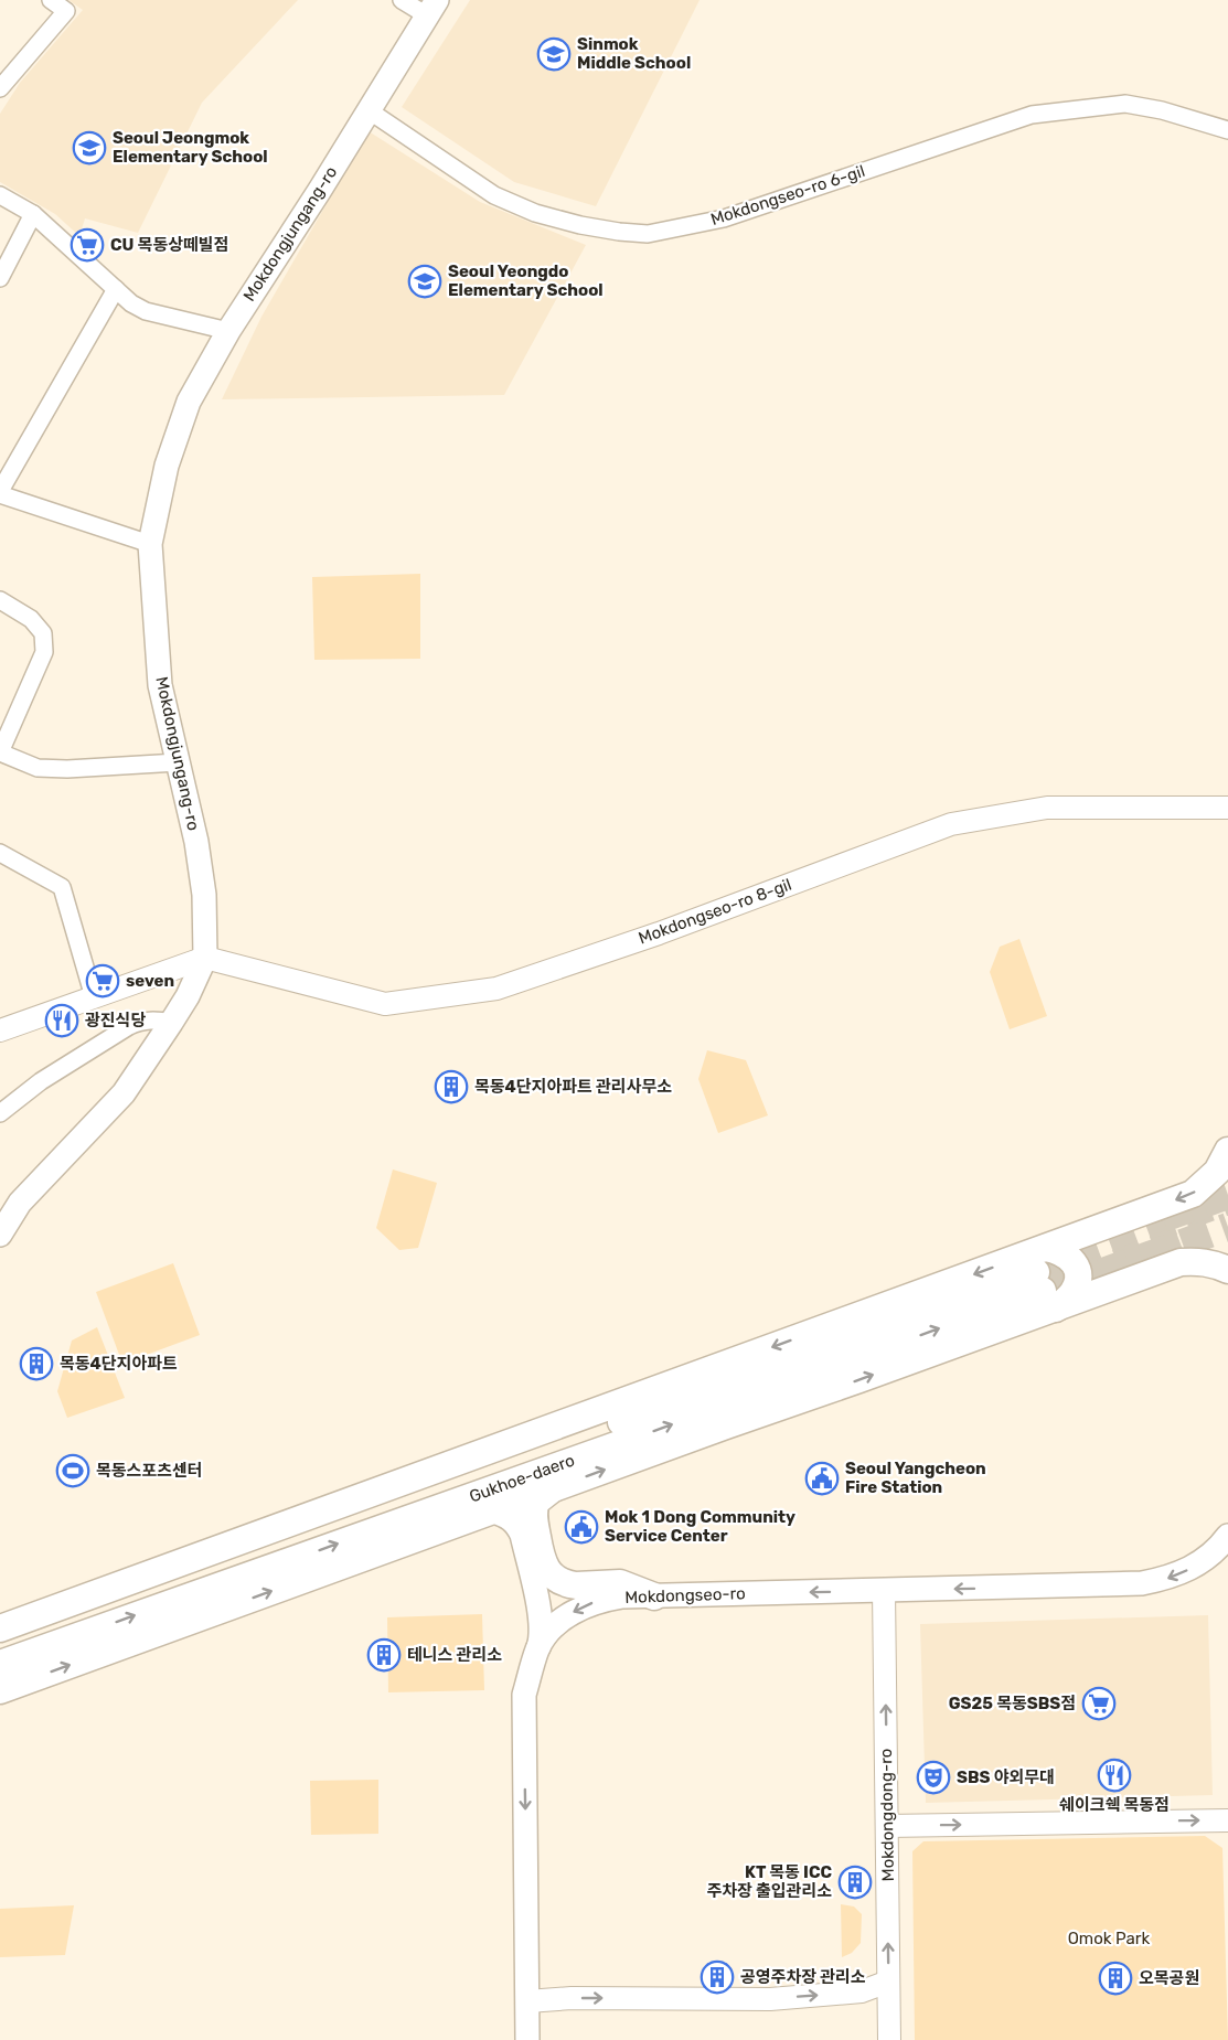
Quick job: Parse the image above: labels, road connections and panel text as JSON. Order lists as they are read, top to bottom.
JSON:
{
  "streets": {
    "main road": ["Mokdongjungang-ro", "Gukhoe-daero", "Mokdongseo-ro"],
    "street": ["Mokdongseo-ro 6-gil", "Mokdongseo-ro 8-gil", "Mokdongdong-ro"]
  },
  "crossings": [
    ["Mokdongseo-ro 6-gil", "Mokdongjungang-ro"],
    ["Mokdongjungang-ro", "Mokdongseo-ro 8-gil"],
    ["Mokdongseo-ro", "Mokdongdong-ro"]
  ],
  "one_way": ["Mokdongdong-ro"],
  "parks": ["Omok Park"],
  "places": {
    "school or university": ["Sinmok Middle School", "Seoul Jeongmok Elementary School", "Seoul Yeongdo Elementary School"],
    "supermarket": ["CU 목동상떼빌점", "seven", "GS25 목동SBS점"],
    "restaurant": ["광진식당", "쉐이크쉑 목동점"],
    "building": [
      "목동4단지아파트 관리사무소",
      "목동4단지아파트",
      "테니스 관리소",
      "KT 목동 ICC 주차장 출입관리소",
      "공영주차장 관리소",
      "오목공원"
    ],
    "sports": ["목동스포츠센터"],
    "public building": ["Seoul Yangcheon Fire Station", "Mok 1 Dong Community Service Center"],
    "theatre": ["SBS 야외무대"]
  }
}
